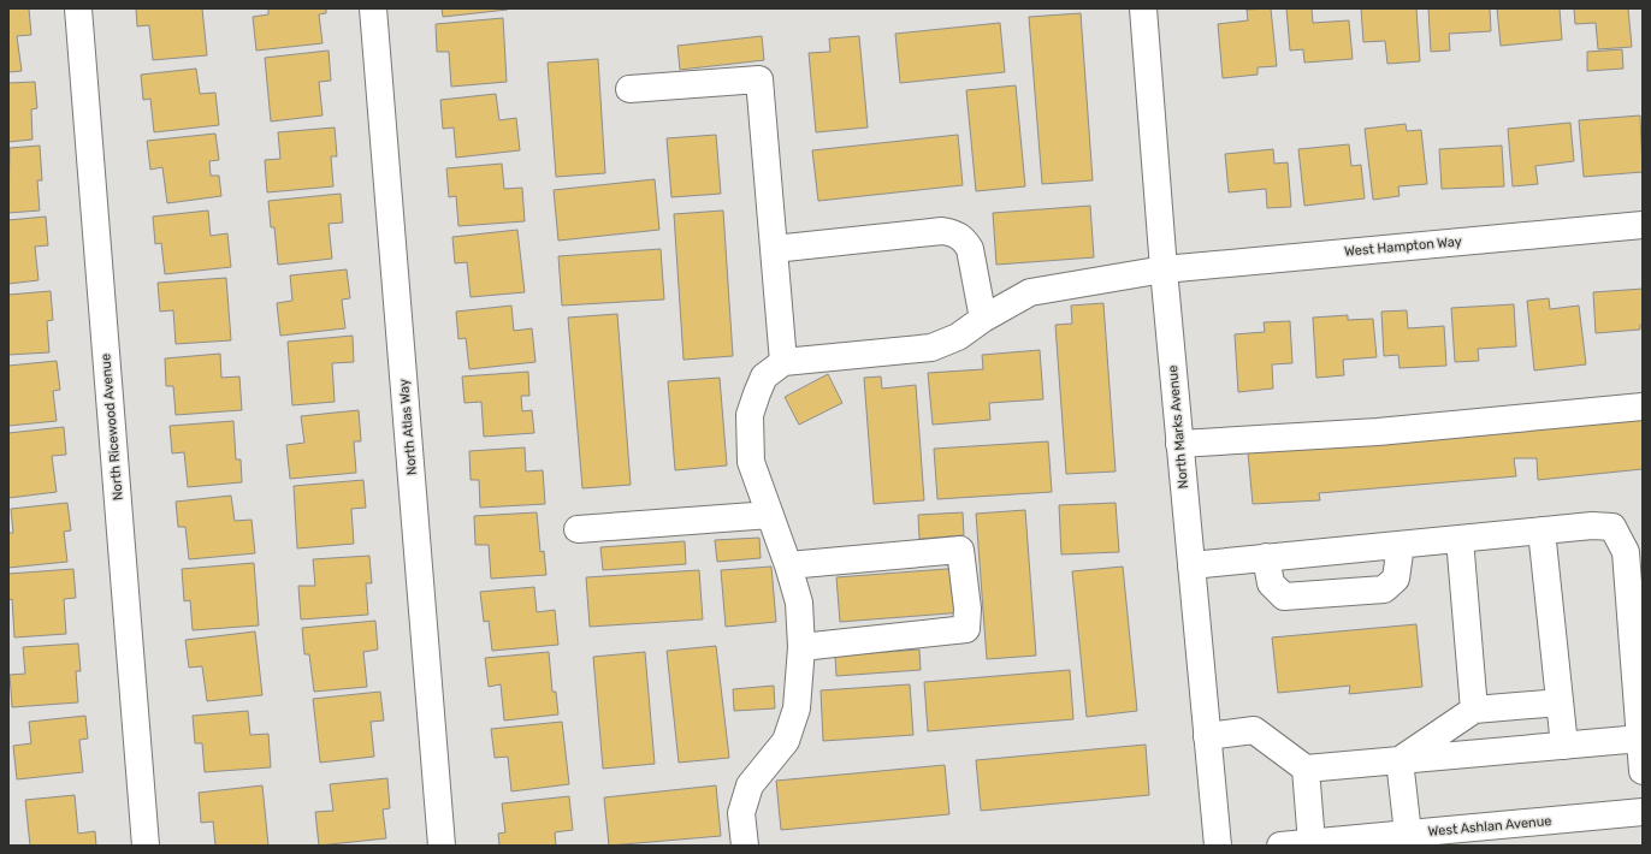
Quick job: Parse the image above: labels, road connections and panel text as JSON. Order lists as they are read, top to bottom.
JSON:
{
  "streets": {
    "street": [
      "West Hampton Way",
      "North Ricewood Avenue",
      "North Atlas Way",
      "North Marks Avenue",
      "West Ashlan Avenue"
    ]
  },
  "crossings": [
    ["West Hampton Way", "North Marks Avenue"]
  ]
}
